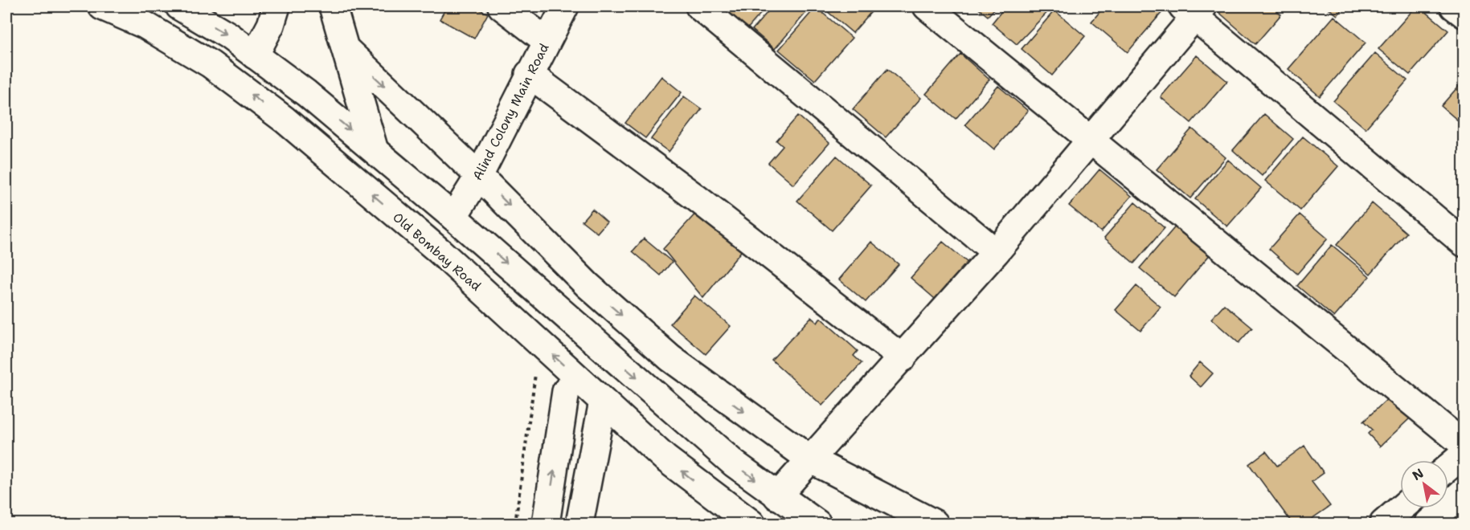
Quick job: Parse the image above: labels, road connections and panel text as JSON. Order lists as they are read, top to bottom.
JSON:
{
  "streets": {
    "street": ["Alind Colony Main Road", "Old Bombay Road"]
  },
  "north": "top left"
}
